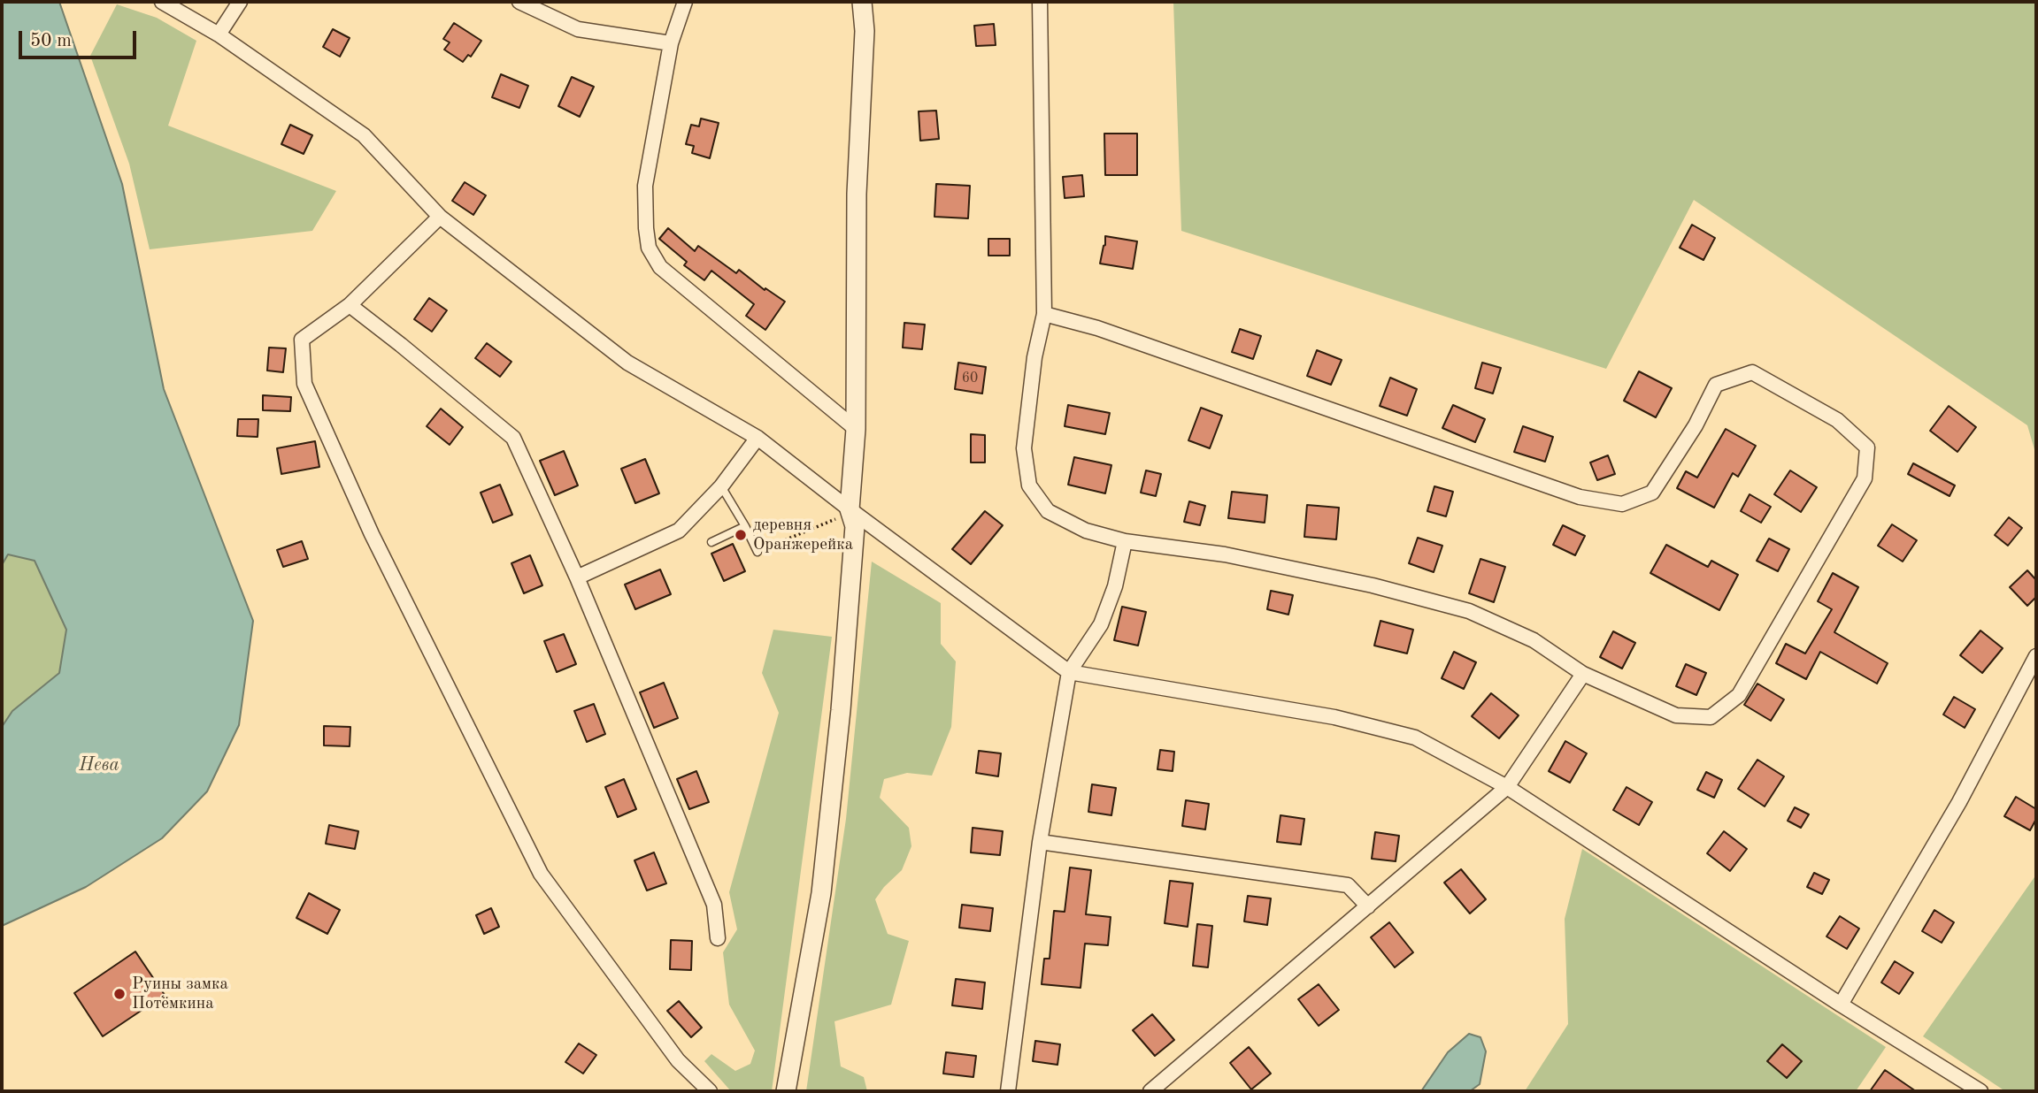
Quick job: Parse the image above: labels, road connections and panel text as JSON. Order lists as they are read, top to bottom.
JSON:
{
  "water": ["Нева"],
  "places": ["деревня Оранжерейка", "Руины замка Потёмкина"],
  "house_numbers": ["60"],
  "scale_bar": "50 m"
}
